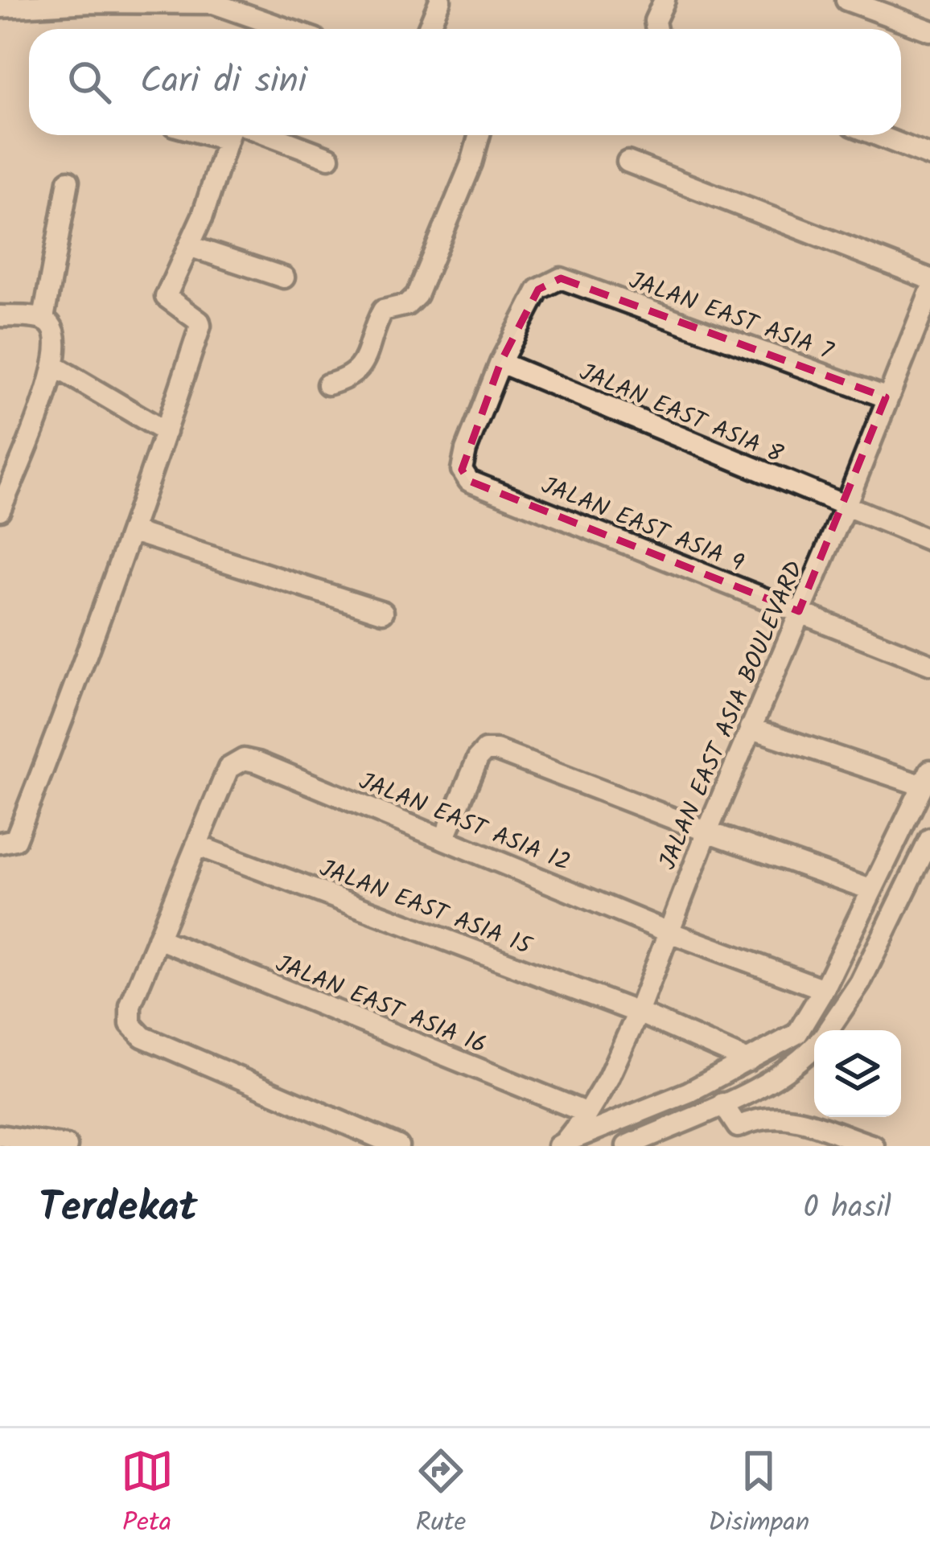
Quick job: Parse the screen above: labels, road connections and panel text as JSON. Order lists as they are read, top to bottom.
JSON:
{
  "streets": {
    "street": [
      "JALAN EAST ASIA 7",
      "JALAN EAST ASIA 8",
      "JALAN EAST ASIA 9",
      "JALAN EAST ASIA BOULEVARD",
      "JALAN EAST ASIA 12",
      "JALAN EAST ASIA 15",
      "JALAN EAST ASIA 16"
    ]
  },
  "crossings": [
    ["JALAN EAST ASIA 7", "JALAN EAST ASIA 8"],
    ["JALAN EAST ASIA 7", "JALAN EAST ASIA 9"],
    ["JALAN EAST ASIA 7", "JALAN EAST ASIA BOULEVARD"],
    ["JALAN EAST ASIA 8", "JALAN EAST ASIA 9"],
    ["JALAN EAST ASIA 8", "JALAN EAST ASIA BOULEVARD"],
    ["JALAN EAST ASIA 9", "JALAN EAST ASIA BOULEVARD"],
    ["JALAN EAST ASIA BOULEVARD", "JALAN EAST ASIA 12"],
    ["JALAN EAST ASIA BOULEVARD", "JALAN EAST ASIA 15"],
    ["JALAN EAST ASIA BOULEVARD", "JALAN EAST ASIA 16"],
    ["JALAN EAST ASIA 12", "JALAN EAST ASIA 15"]
  ],
  "page": {
    "search": "Cari di sini",
    "heading": ["Terdekat", "0 hasil"],
    "nav": ["Peta", "Rute", "Disimpan"]
  }
}
